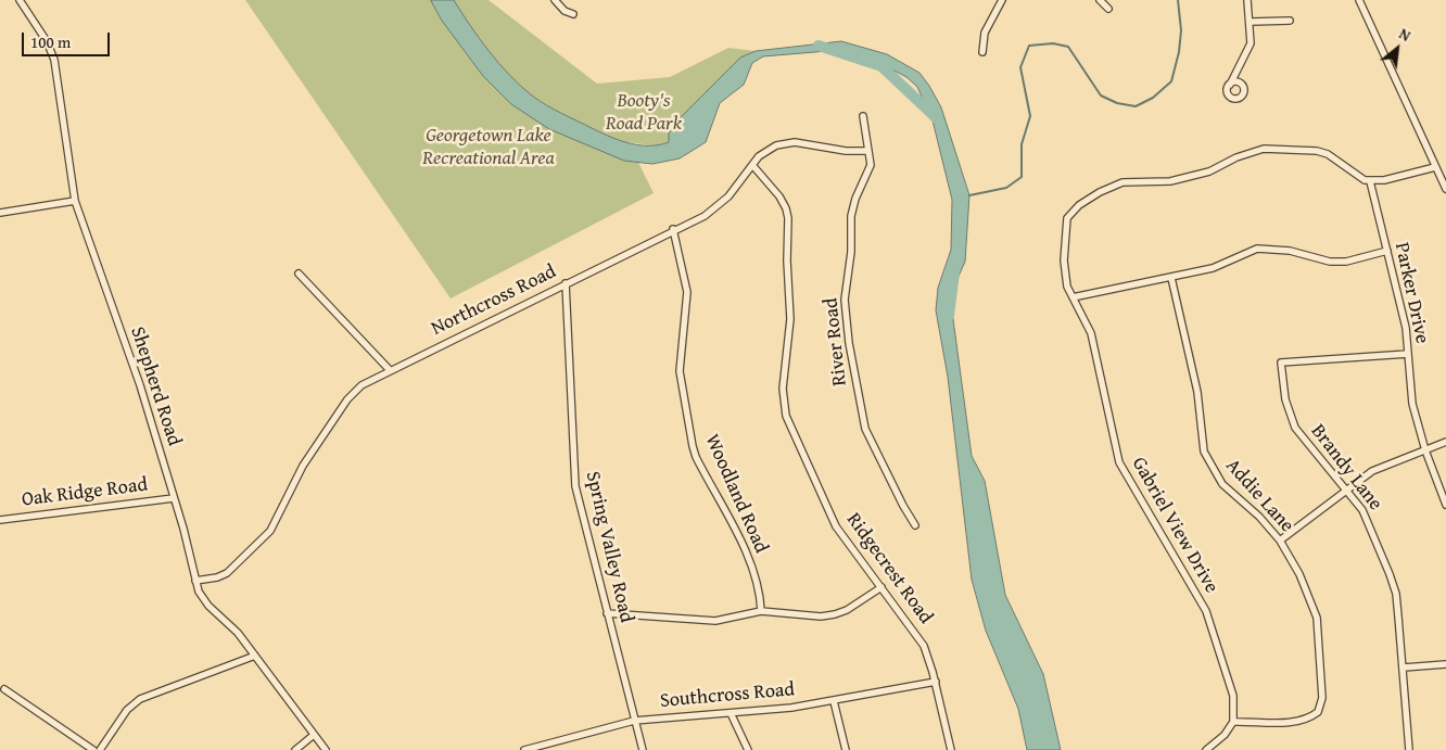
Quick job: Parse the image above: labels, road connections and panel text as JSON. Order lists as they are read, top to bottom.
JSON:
{
  "streets": {
    "street": [
      "Parker Drive",
      "Northcross Road",
      "River Road",
      "Shepherd Road",
      "Brandy Lane",
      "Oak Ridge Road",
      "Woodland Road",
      "Addie Lane",
      "Gabriel View Drive",
      "Spring Valley Road",
      "Ridgecrest Road",
      "Southcross Road"
    ]
  },
  "crossings": [
    ["Parker Drive", "Brandy Lane"],
    ["Parker Drive", "Gabriel View Drive"],
    ["Northcross Road", "River Road"],
    ["Northcross Road", "Shepherd Road"],
    ["Northcross Road", "Woodland Road"],
    ["Northcross Road", "Spring Valley Road"],
    ["Northcross Road", "Ridgecrest Road"],
    ["Shepherd Road", "Oak Ridge Road"],
    ["Addie Lane", "Gabriel View Drive"],
    ["Spring Valley Road", "Southcross Road"],
    ["Ridgecrest Road", "Southcross Road"]
  ],
  "parks": ["Booty's Road Park", "Georgetown Lake Recreational Area"],
  "scale_bar": "100 m",
  "north": "top right"
}
